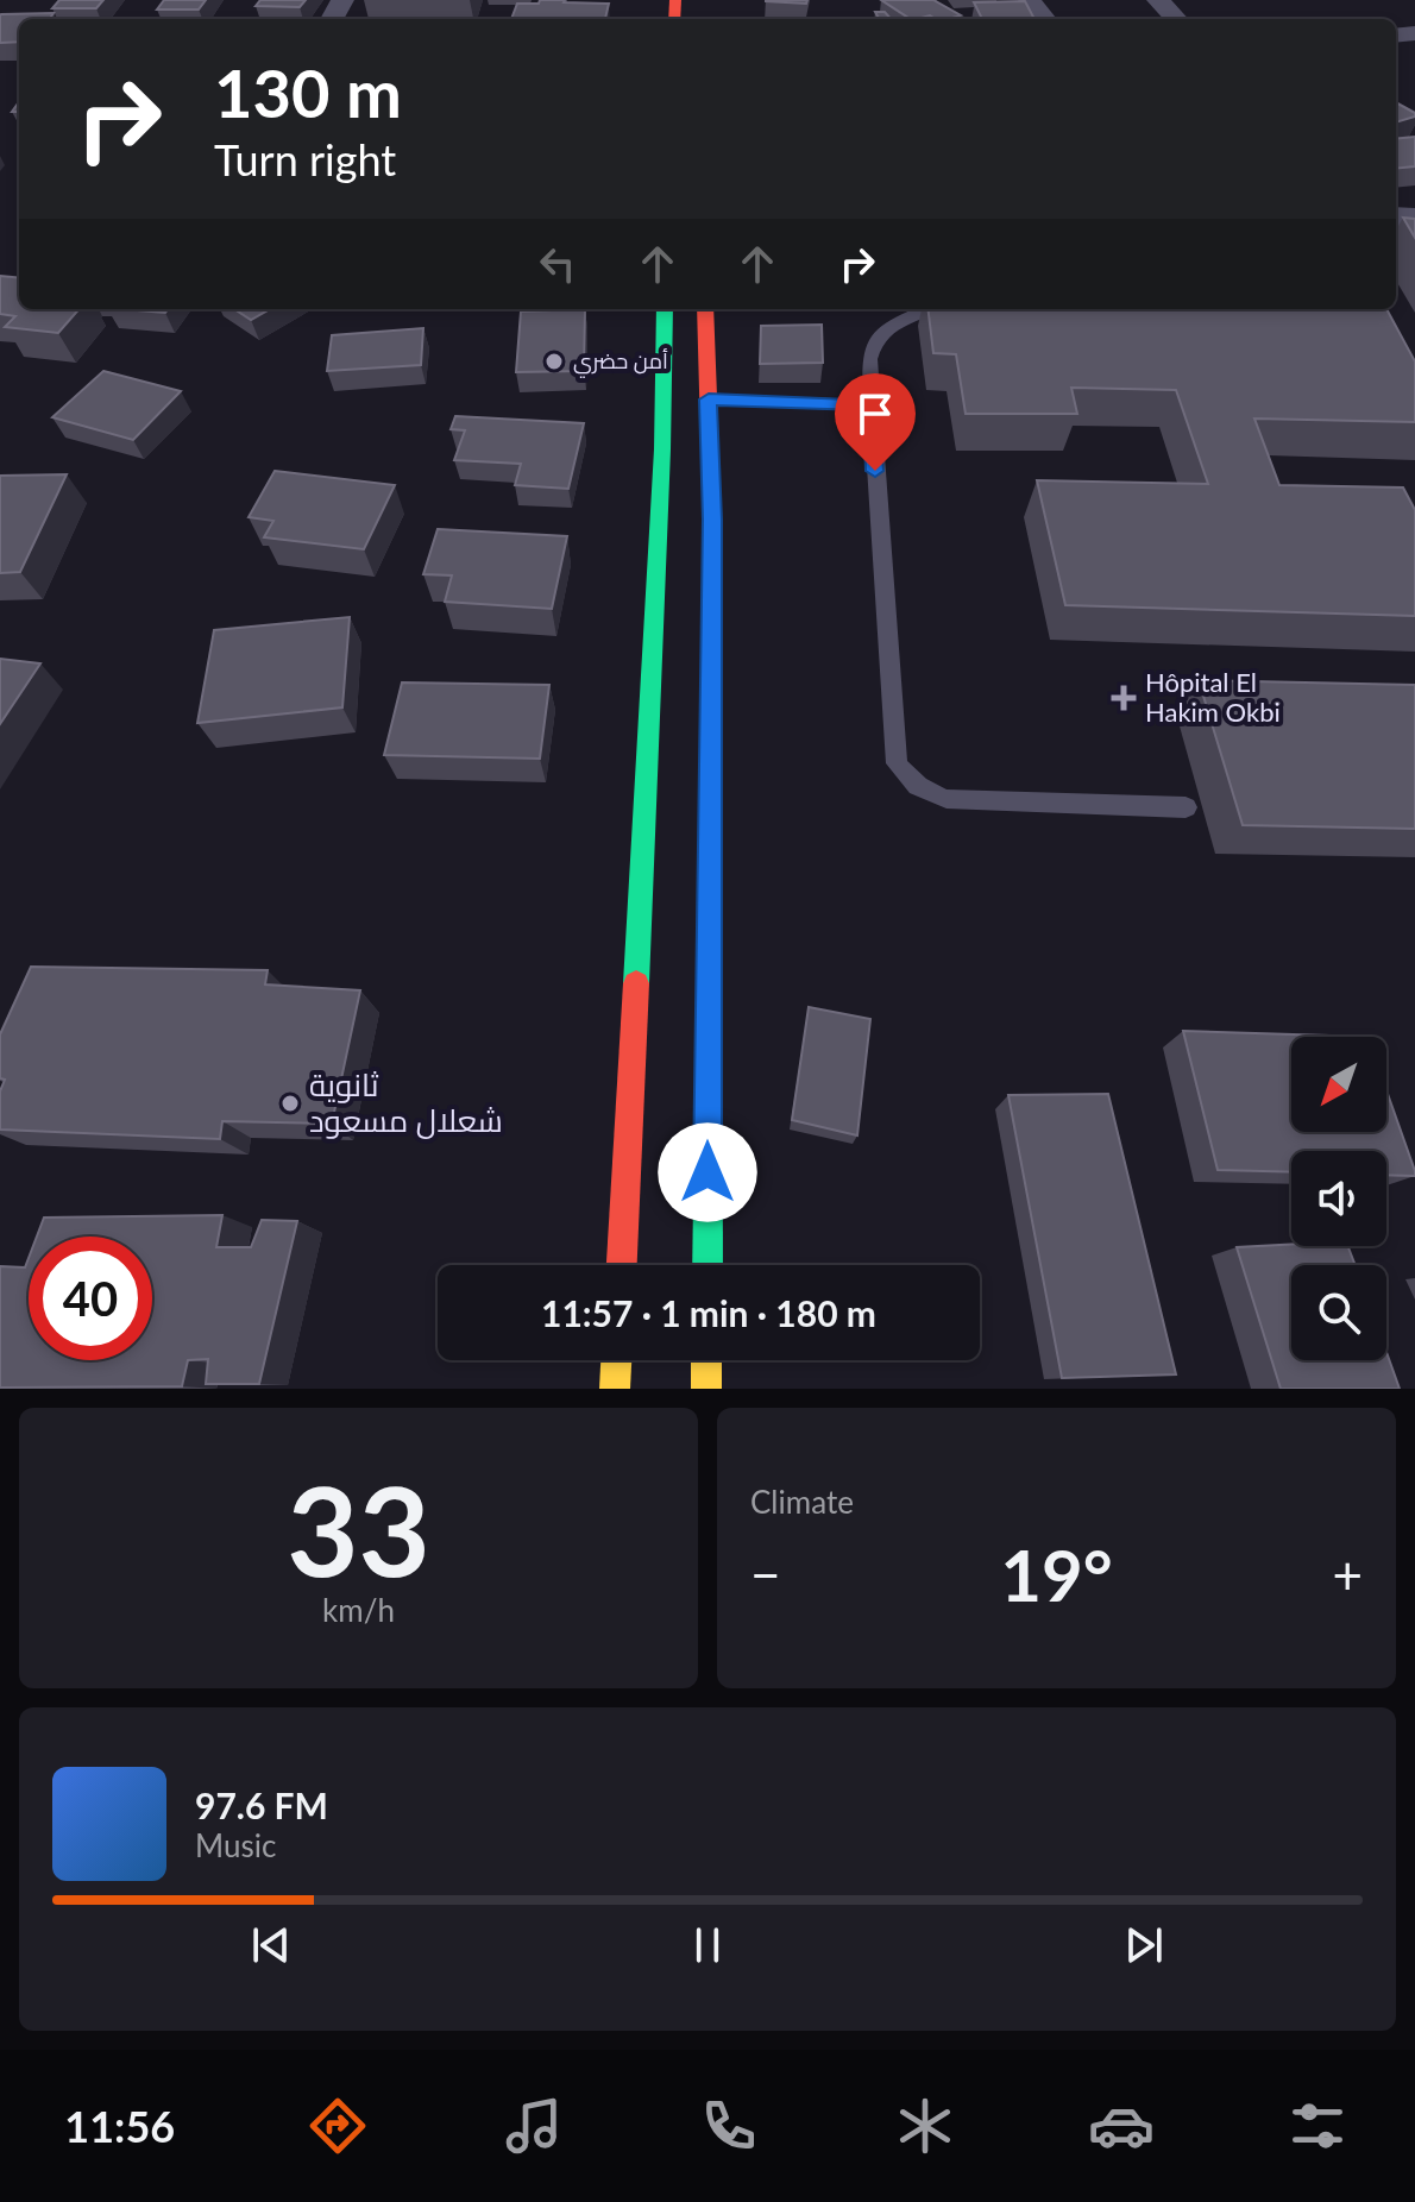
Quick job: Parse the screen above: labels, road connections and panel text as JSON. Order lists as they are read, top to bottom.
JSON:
{
  "places": {
    "other": ["أمن حضري", "ثانوية شعلال مسعود"],
    "health": ["Hôpital El Hakim Okbi"]
  },
  "north": "bottom left",
  "page": {
    "turn": ["130 m", "Turn right"],
    "limit": "40",
    "trip": "11:57 · 1 min · 180 m",
    "tile": [
      ["33", "km/h"],
      "Climate"
    ],
    "heat": ["−", "19°", "+"],
    "song": ["97.6 FM", "Music"],
    "tabs": "11:56"
  }
}
